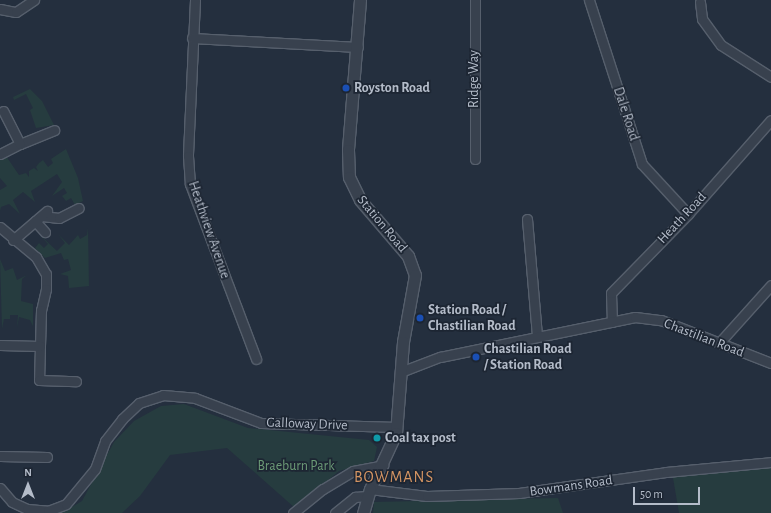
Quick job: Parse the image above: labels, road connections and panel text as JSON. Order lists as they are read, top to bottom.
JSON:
{
  "streets": {
    "street": [
      "Ridge Way",
      "Dale Road",
      "Heath Road",
      "Station Road",
      "Heathview Avenue",
      "Chastilian Road",
      "Galloway Drive",
      "Bowmans Road"
    ]
  },
  "crossings": [
    ["Dale Road", "Heath Road"],
    ["Heath Road", "Chastilian Road"],
    ["Station Road", "Chastilian Road"],
    ["Station Road", "Galloway Drive"],
    ["Station Road", "Bowmans Road"]
  ],
  "districts": ["BOWMANS"],
  "parks": ["Braeburn Park"],
  "places": [
    "Royston Road",
    "Station Road / Chastilian Road",
    "Chastilian Road / Station Road",
    "Coal tax post"
  ],
  "scale_bar": "50 m",
  "north": "top"
}
